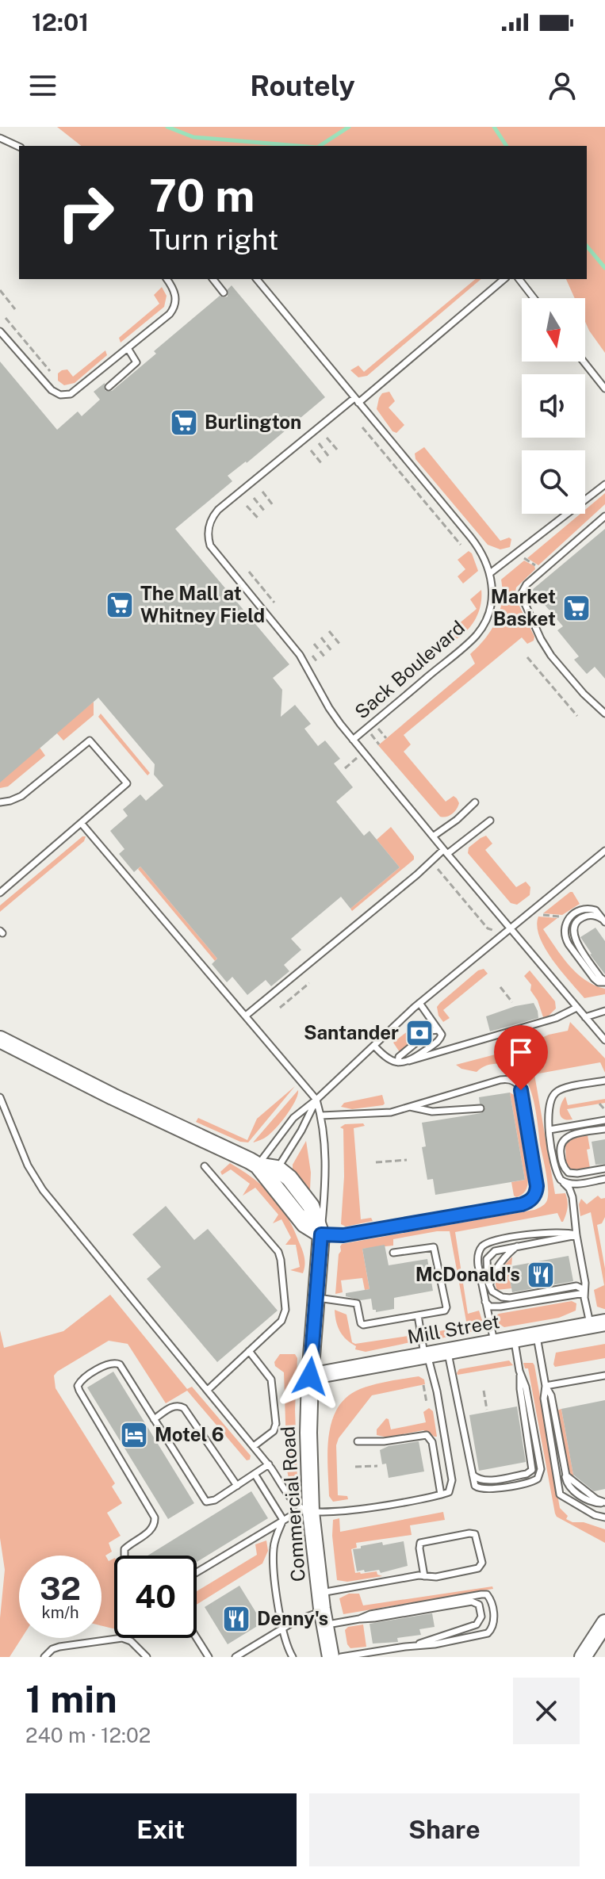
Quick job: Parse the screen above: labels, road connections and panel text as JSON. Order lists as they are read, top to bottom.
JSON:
{
  "streets": {
    "street": ["Mill Street", "Commercial Road"],
    "lane": ["Sack Boulevard"]
  },
  "crossings": [
    ["Mill Street", "Commercial Road"]
  ],
  "places": {
    "supermarket": ["Burlington", "The Mall at Whitney Field", "Market Basket"],
    "bank": ["Santander"],
    "restaurant": ["McDonald's", "Denny's"],
    "hotel": ["Motel 6"]
  },
  "north": "bottom",
  "page": {
    "status": "12:01",
    "header": "Routely",
    "turn": ["70 m", "Turn right"],
    "speed": "32 km/h",
    "limit": "40",
    "heading": ["1 min", "240 m · 12:02"],
    "buttons": ["Exit", "Share"]
  }
}
